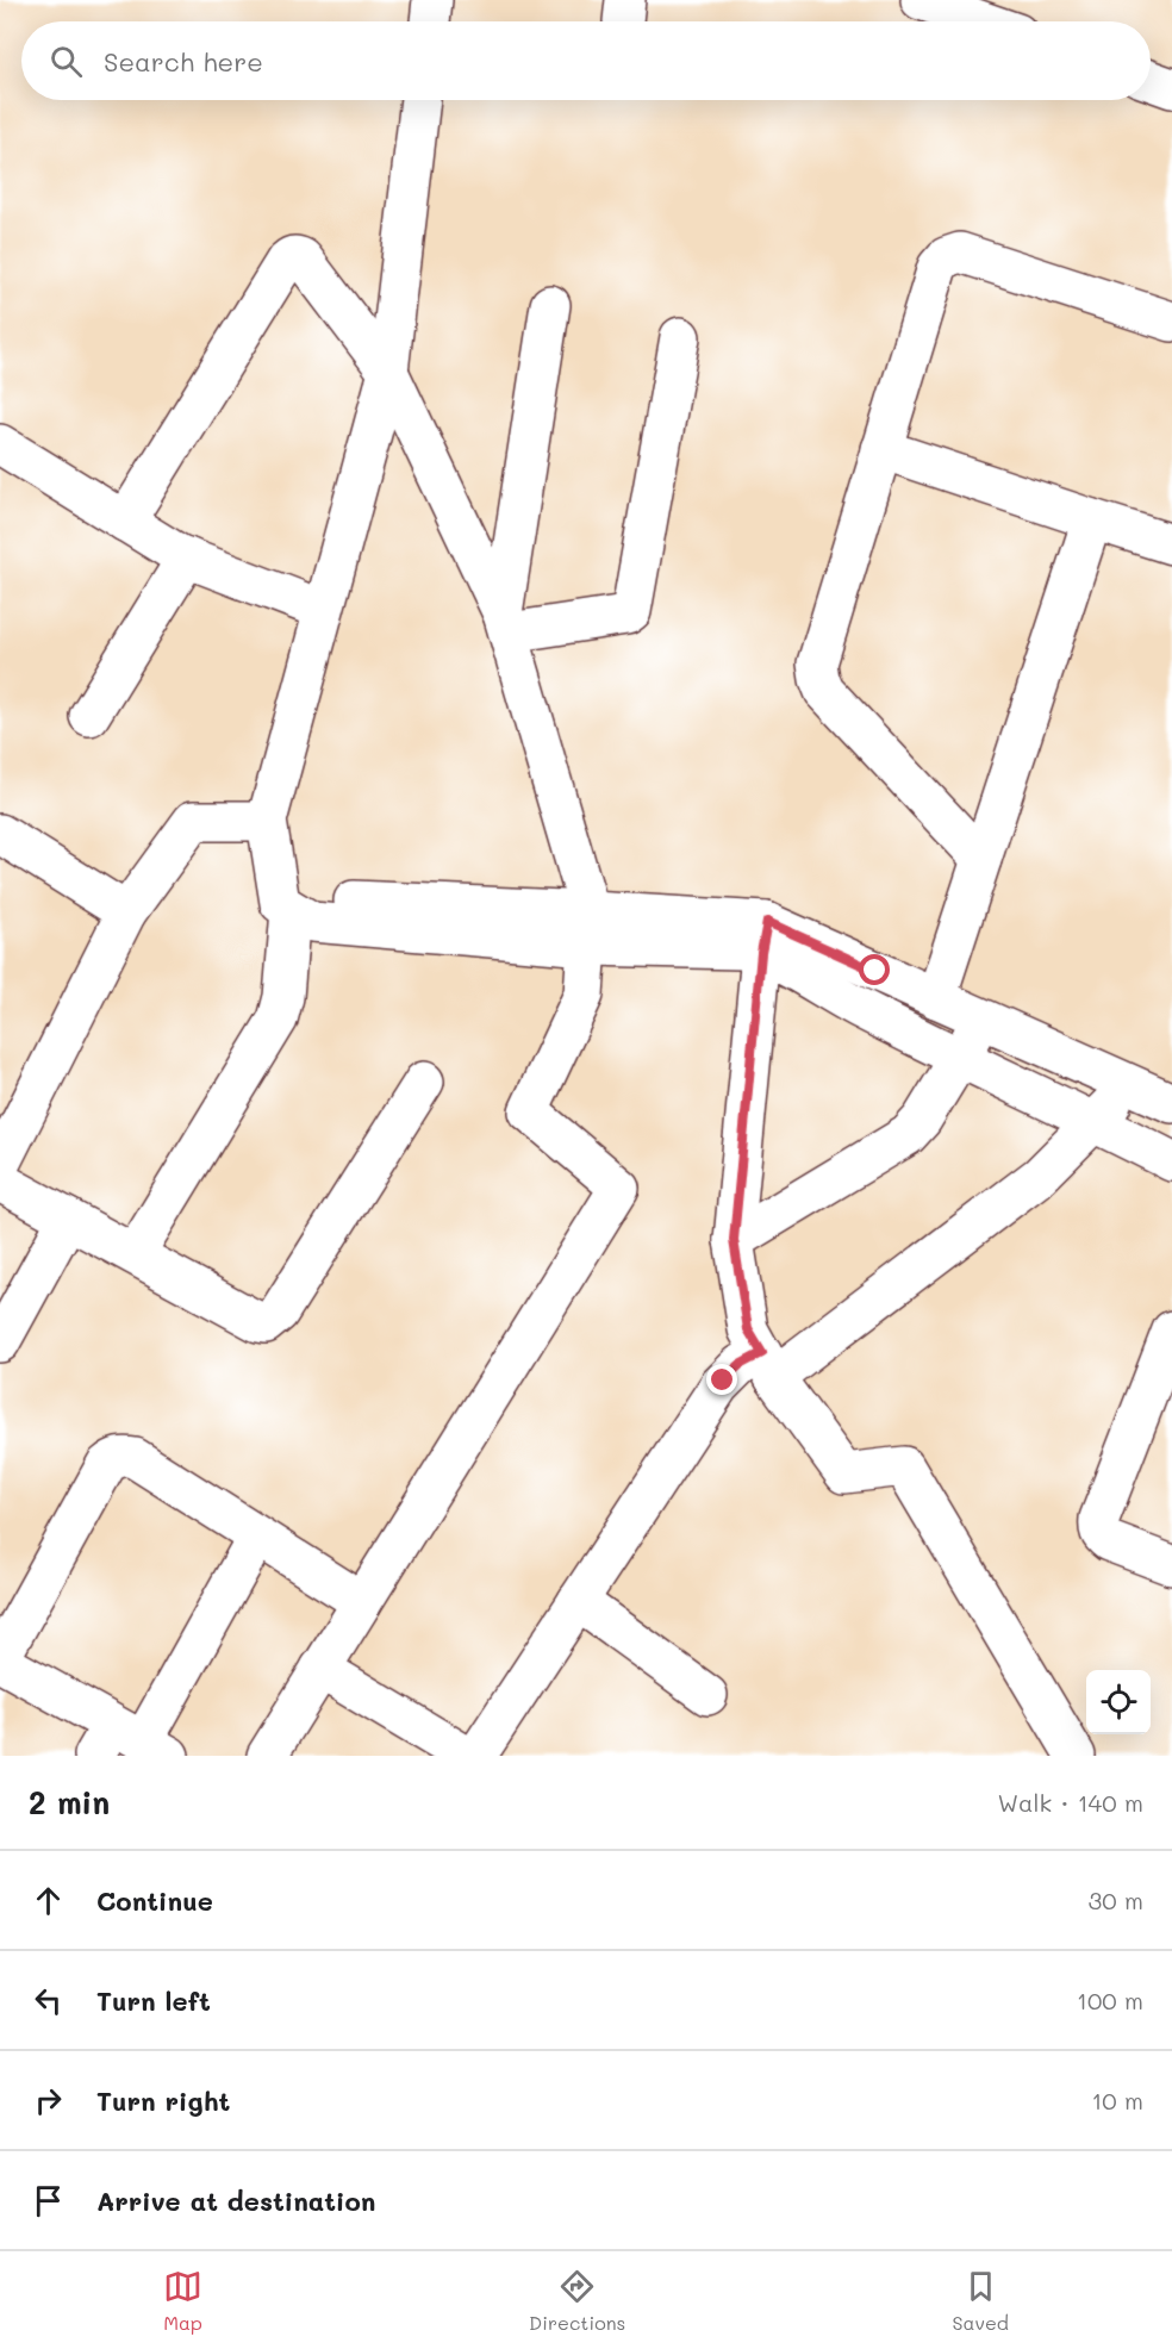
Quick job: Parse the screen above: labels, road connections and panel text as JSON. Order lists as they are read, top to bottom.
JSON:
{
  "page": {
    "search": "Search here",
    "heading": ["2 min", "Walk · 140 m"],
    "list": [
      ["Continue", "30 m"],
      ["Turn left", "100 m"],
      ["Turn right", "10 m"],
      "Arrive at destination"
    ],
    "nav": ["Map", "Directions", "Saved"]
  }
}
